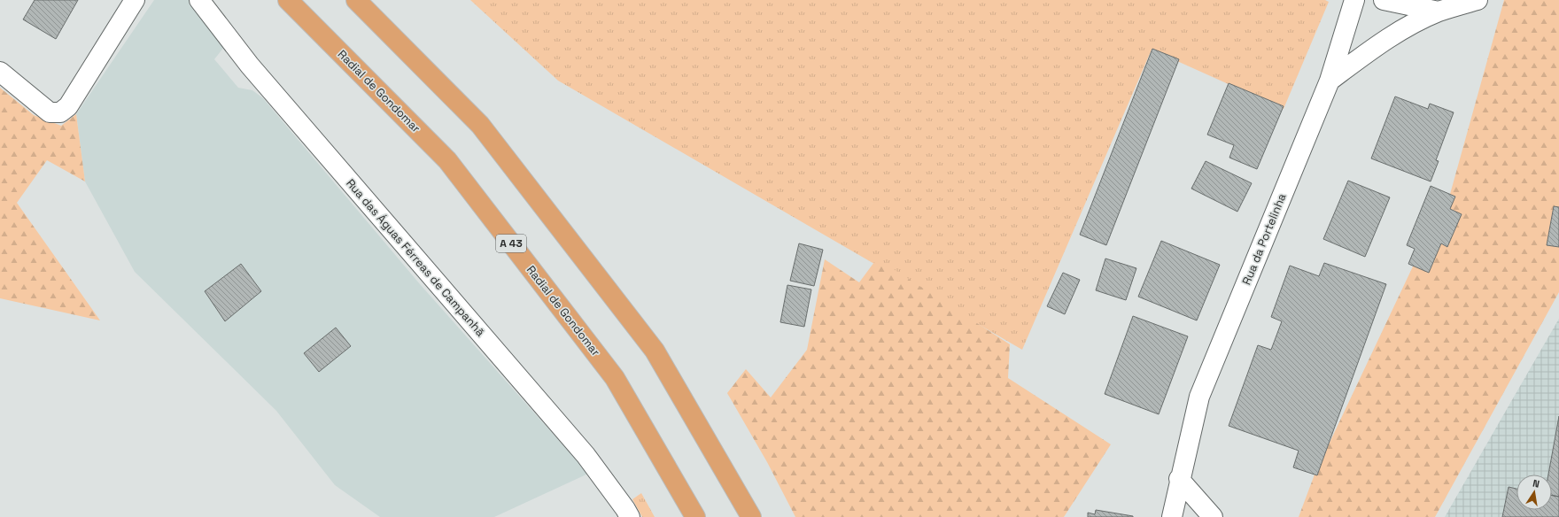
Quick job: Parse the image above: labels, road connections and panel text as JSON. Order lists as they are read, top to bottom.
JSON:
{
  "streets": {
    "highway": ["Radial de Gondomar", "A 43"],
    "street": ["Rua da Portelinha", "Rua das Águas Férreas de Campanhã"]
  },
  "north": "top"
}
